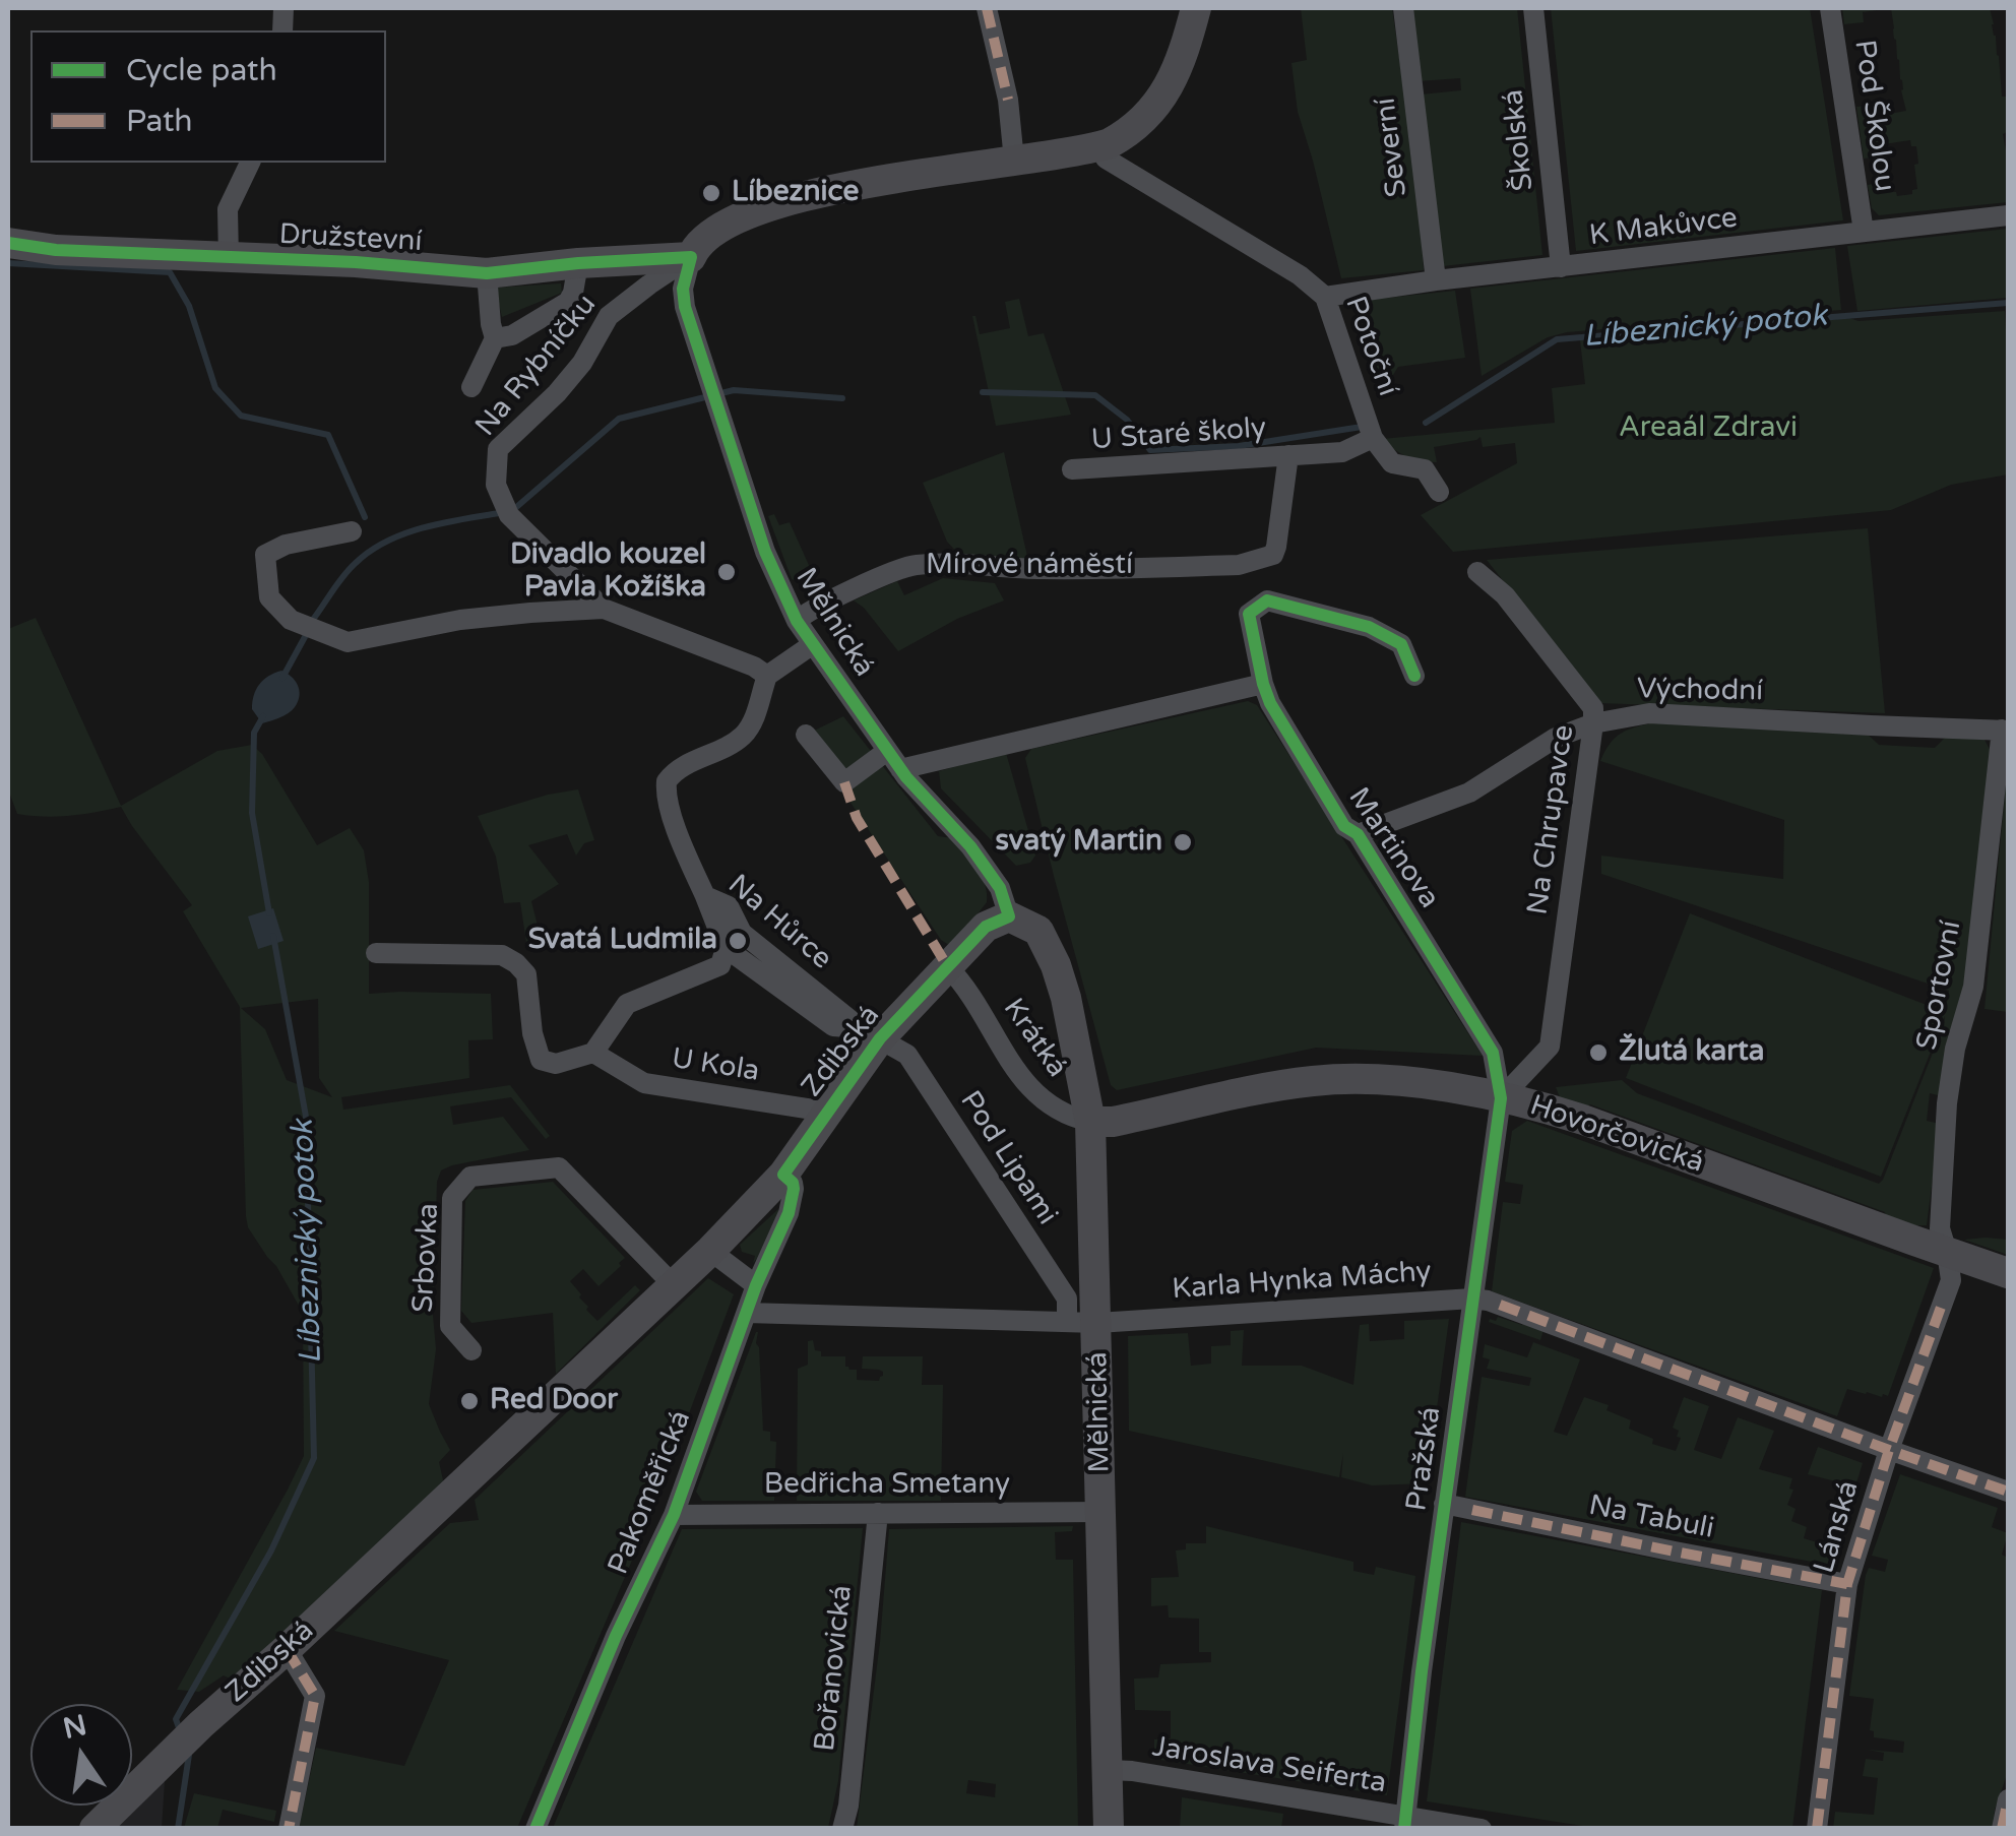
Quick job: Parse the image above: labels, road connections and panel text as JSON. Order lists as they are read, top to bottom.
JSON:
{
  "streets": {
    "main road": [
      "Družstevní",
      "Mělnická",
      "Zdibská",
      "Hovorčovická"
    ],
    "street": [
      "Pod Školou",
      "Školská",
      "Severní",
      "K Makůvce",
      "Potoční",
      "Na Rybníčku",
      "U Staré školy",
      "Mírové náměstí",
      "Východní",
      "Na Chrupavce",
      "Martinova",
      "Na Hůrce",
      "Sportovní",
      "Krátká",
      "U Kola",
      "Pod Lipami",
      "Srbovka",
      "Karla Hynka Máchy",
      "Pražská",
      "Bedřicha Smetany",
      "Pakoměřická",
      "Na Tabuli",
      "Lánská",
      "Bořanovická",
      "Jaroslava Seiferta"
    ]
  },
  "crossings": [
    ["Pod Školou", "K Makůvce"],
    ["Školská", "K Makůvce"],
    ["Severní", "K Makůvce"],
    ["K Makůvce", "Potoční"],
    ["Družstevní", "Na Rybníčku"],
    ["Družstevní", "Mělnická"],
    ["Potoční", "U Staré školy"],
    ["Potoční", "Mírové náměstí"],
    ["Na Rybníčku", "Mělnická"],
    ["U Staré školy", "Mírové náměstí"],
    ["Mírové náměstí", "Mělnická"],
    ["Mělnická", "Krátká"],
    ["Mělnická", "Hovorčovická"],
    ["Mělnická", "Pod Lipami"],
    ["Mělnická", "Karla Hynka Máchy"],
    ["Mělnická", "Bedřicha Smetany"],
    ["Mělnická", "Jaroslava Seiferta"],
    ["Východní", "Na Chrupavce"],
    ["Východní", "Martinova"],
    ["Východní", "Sportovní"],
    ["Na Chrupavce", "Martinova"],
    ["Na Chrupavce", "Hovorčovická"],
    ["Na Chrupavce", "Pražská"],
    ["Martinova", "Hovorčovická"],
    ["Martinova", "Pražská"],
    ["Na Hůrce", "Zdibská"],
    ["Na Hůrce", "Pod Lipami"],
    ["Sportovní", "Hovorčovická"],
    ["Sportovní", "Lánská"],
    ["Krátká", "Zdibská"],
    ["Krátká", "Hovorčovická"],
    ["Zdibská", "U Kola"],
    ["Zdibská", "Pod Lipami"],
    ["Zdibská", "Srbovka"],
    ["Zdibská", "Pakoměřická"],
    ["Hovorčovická", "Pražská"],
    ["Hovorčovická", "Lánská"],
    ["Pod Lipami", "Karla Hynka Máchy"],
    ["Karla Hynka Máchy", "Pražská"],
    ["Karla Hynka Máchy", "Pakoměřická"],
    ["Karla Hynka Máchy", "Lánská"],
    ["Pražská", "Na Tabuli"],
    ["Pražská", "Jaroslava Seiferta"],
    ["Bedřicha Smetany", "Pakoměřická"],
    ["Bedřicha Smetany", "Bořanovická"],
    ["Na Tabuli", "Lánská"]
  ],
  "water": ["Líbeznický potok"],
  "parks": ["Areaál Zdravi"],
  "places": [
    "Líbeznice",
    "Divadlo kouzel Pavla Kožíška",
    "svatý Martin",
    "Svatá Ludmila",
    "Žlutá karta",
    "Red Door"
  ],
  "legend": ["Cycle path", "Path"],
  "north": "top"
}
